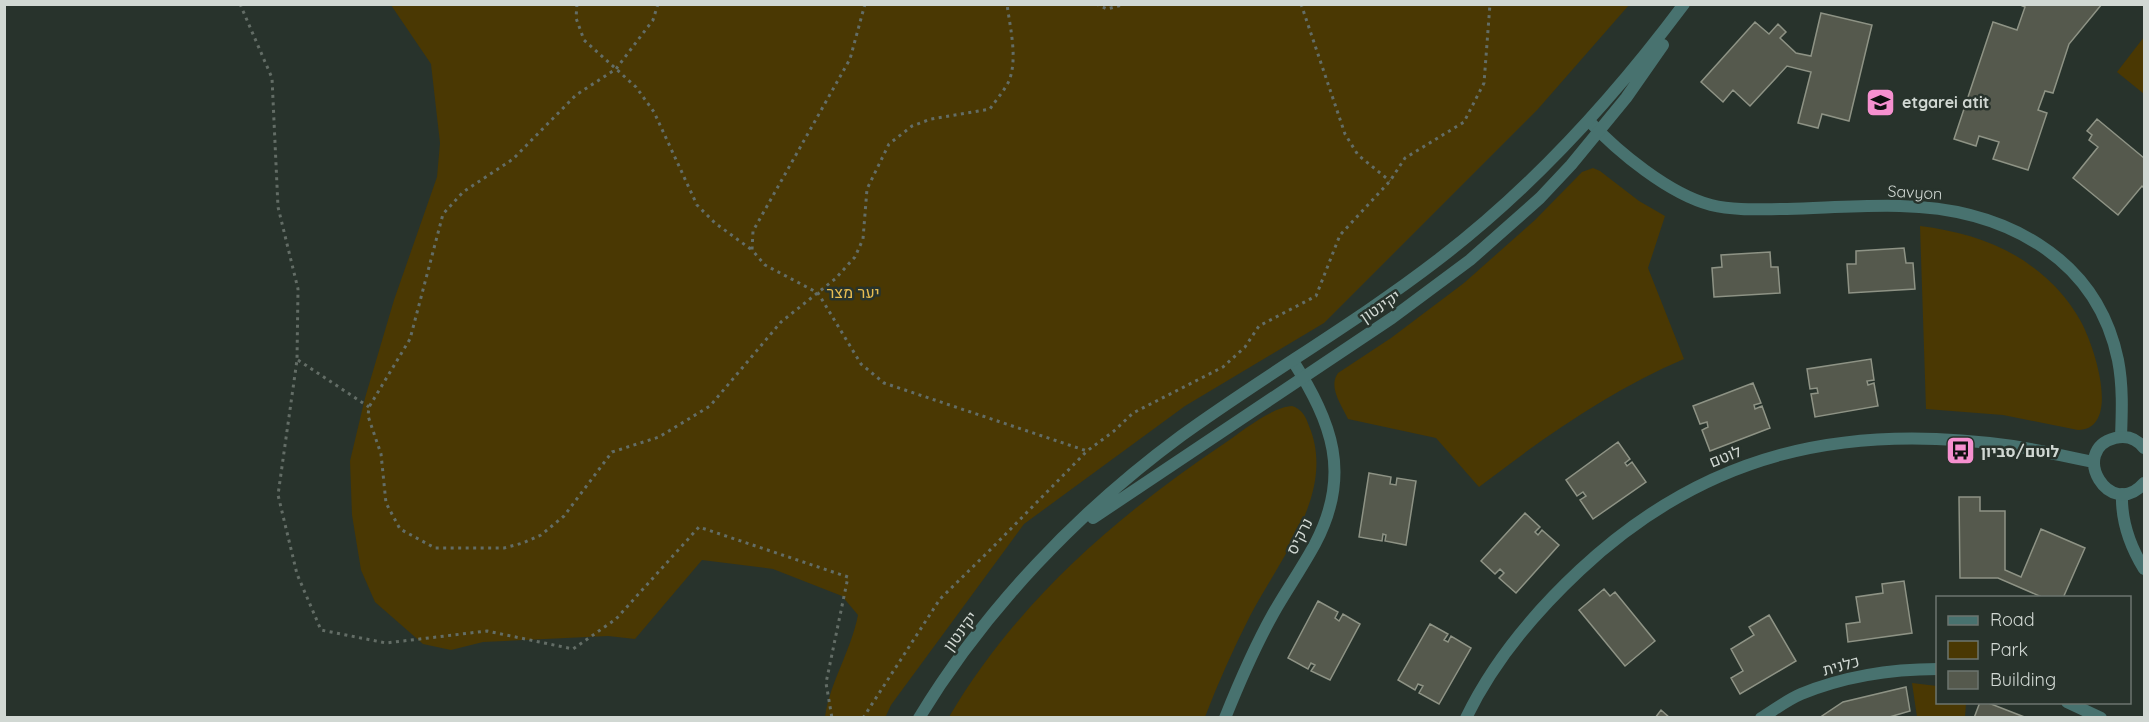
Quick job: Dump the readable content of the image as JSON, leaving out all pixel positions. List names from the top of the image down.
{
  "streets": {
    "street": [
      "Savyon",
      "יקינטון",
      "לוטם",
      "נרקיס",
      "כלנית"
    ]
  },
  "crossings": [
    ["Savyon", "יקינטון"],
    ["יקינטון", "נרקיס"]
  ],
  "parks": ["יער מצר"],
  "places": {
    "school or university": ["etgarei atit"],
    "bus stop": ["לוטם/סביון"]
  },
  "legend": ["Road", "Park", "Building"]
}
